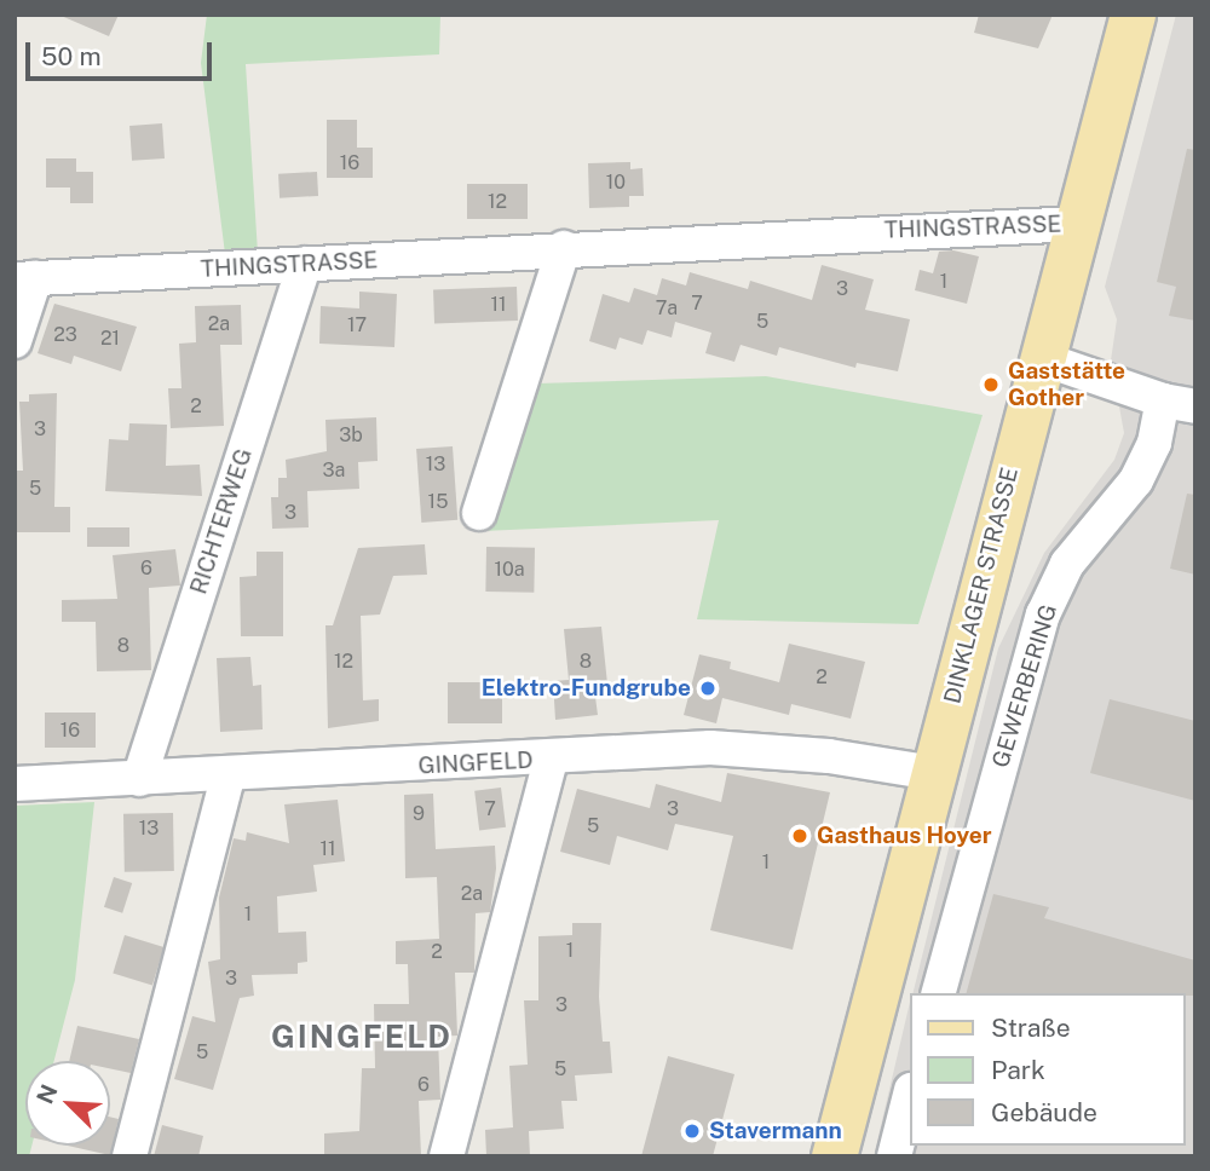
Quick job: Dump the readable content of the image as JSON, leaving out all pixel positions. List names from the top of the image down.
{
  "streets": {
    "main road": ["DINKLAGER STRASSE"],
    "street": [
      "THINGSTRASSE",
      "RICHTERWEG",
      "GEWERBERING",
      "GINGFELD"
    ]
  },
  "crossings": [
    ["THINGSTRASSE", "RICHTERWEG"],
    ["THINGSTRASSE", "DINKLAGER STRASSE"],
    ["RICHTERWEG", "GINGFELD"],
    ["DINKLAGER STRASSE", "GEWERBERING"],
    ["DINKLAGER STRASSE", "GINGFELD"]
  ],
  "districts": ["GINGFELD"],
  "places": [
    "Gaststätte Gother",
    "Elektro-Fundgrube",
    "Gasthaus Hoyer",
    "Stavermann"
  ],
  "house_numbers": [
    "16",
    "10",
    "12",
    "1",
    "3",
    "7",
    "11",
    "7a",
    "5",
    "2a",
    "17",
    "23",
    "21",
    "2",
    "3",
    "3b",
    "13",
    "3a",
    "5",
    "15",
    "3",
    "6",
    "10a",
    "8",
    "12",
    "8",
    "2",
    "16",
    "7",
    "3",
    "9",
    "5",
    "13",
    "11",
    "1",
    "2a",
    "1",
    "1",
    "2",
    "3",
    "3",
    "5",
    "5",
    "6"
  ],
  "legend": ["Straße", "Park", "Gebäude"],
  "scale_bar": "50 m",
  "north": "top left"
}
